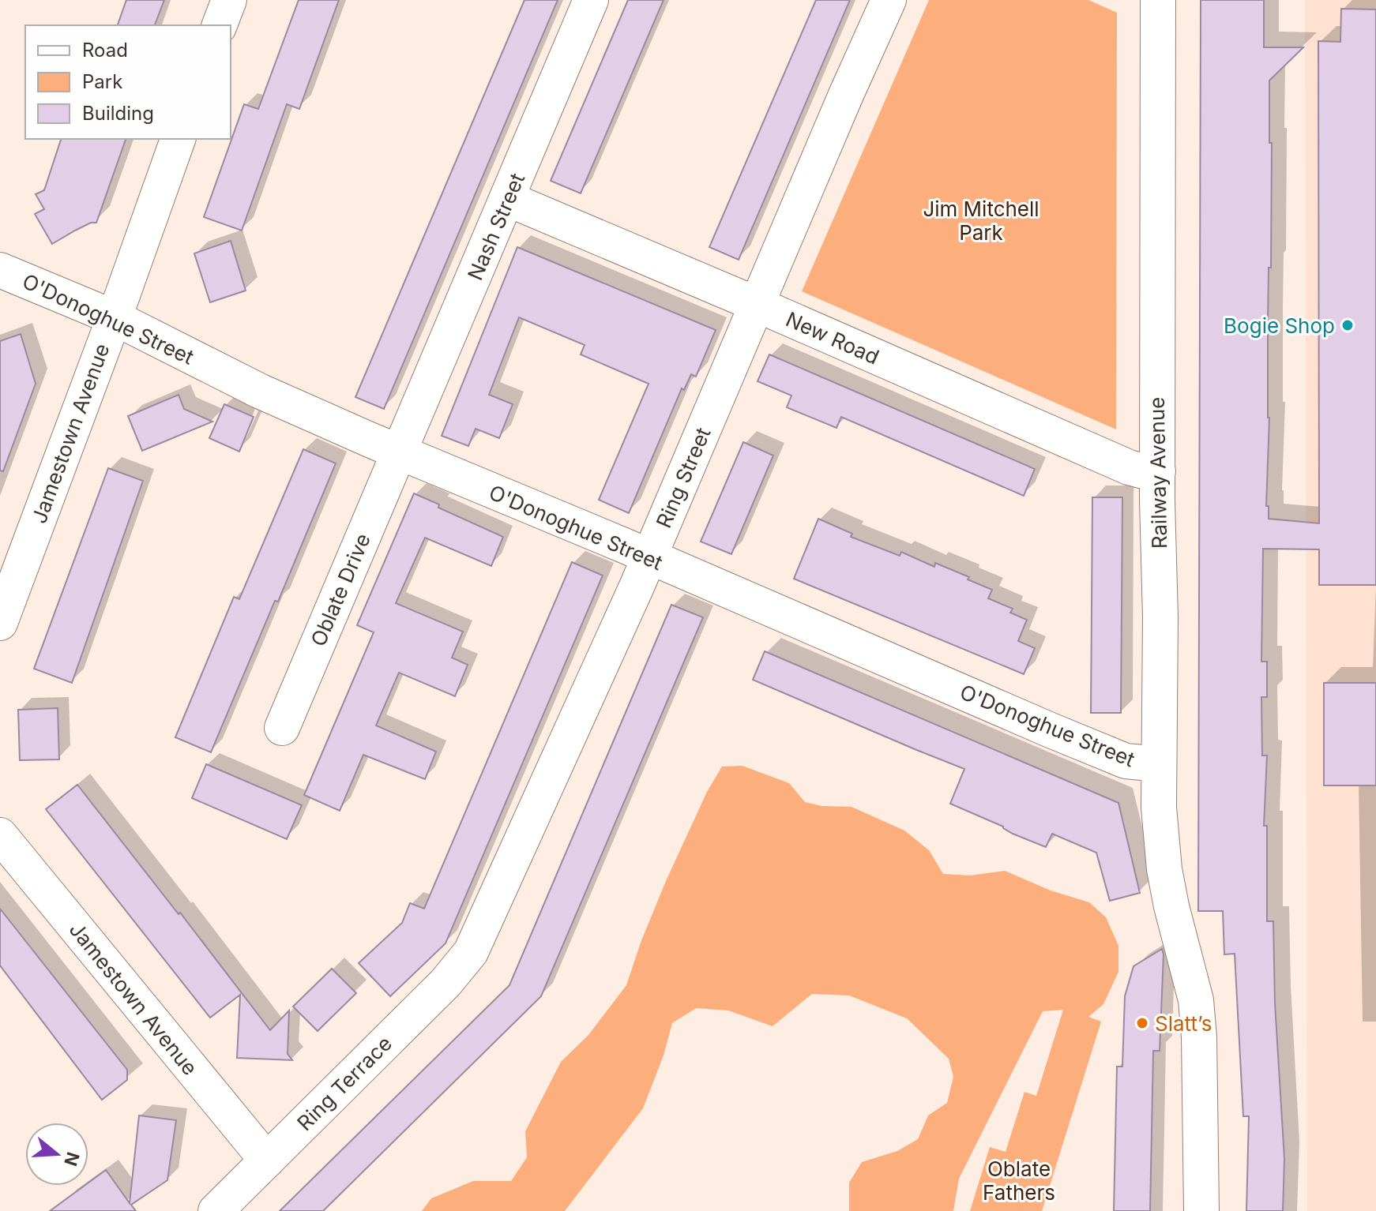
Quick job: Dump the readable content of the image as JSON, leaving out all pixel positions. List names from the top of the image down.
{
  "streets": {
    "street": [
      "Nash Street",
      "O'Donoghue Street",
      "New Road",
      "Jamestown Avenue",
      "Railway Avenue",
      "Ring Street",
      "Oblate Drive",
      "Ring Terrace"
    ]
  },
  "crossings": [
    ["Nash Street", "O'Donoghue Street"],
    ["Nash Street", "New Road"],
    ["Nash Street", "Oblate Drive"],
    ["O'Donoghue Street", "Jamestown Avenue"],
    ["O'Donoghue Street", "Railway Avenue"],
    ["O'Donoghue Street", "Ring Street"],
    ["O'Donoghue Street", "Oblate Drive"],
    ["New Road", "Railway Avenue"],
    ["New Road", "Ring Street"],
    ["Jamestown Avenue", "Ring Terrace"],
    ["Ring Street", "Ring Terrace"]
  ],
  "parks": ["Jim Mitchell Park", "Oblate Fathers"],
  "places": ["Bogie Shop", "Slatt’s"],
  "legend": ["Road", "Park", "Building"],
  "north": "right"
}
